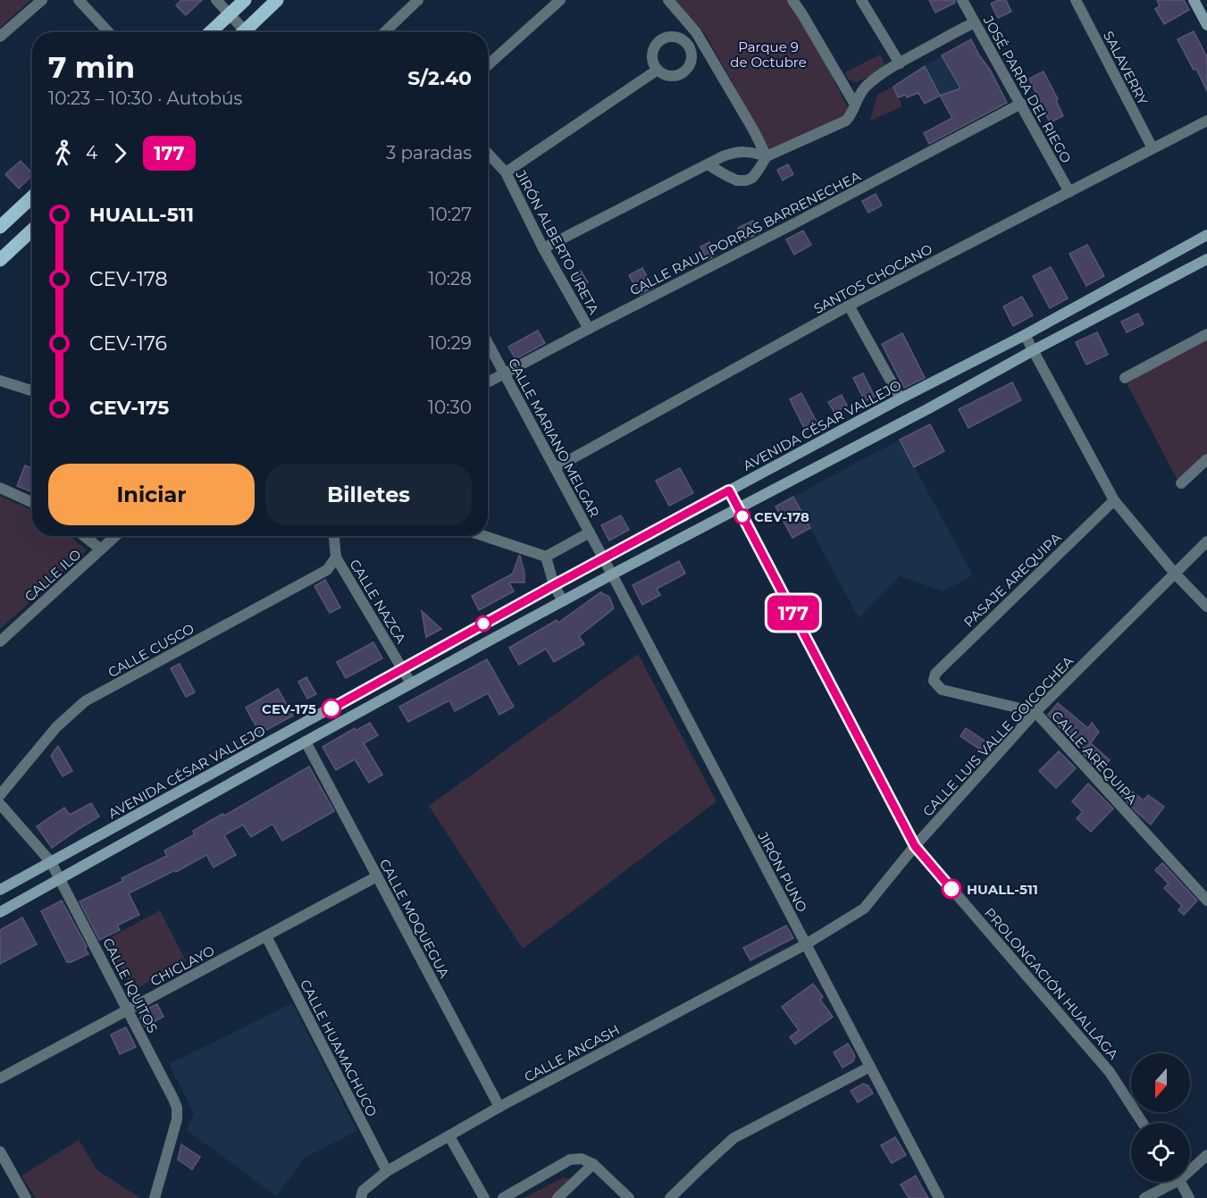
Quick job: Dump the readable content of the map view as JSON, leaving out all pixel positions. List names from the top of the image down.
{
  "streets": {
    "main road": ["AVENIDA CÉSAR VALLEJO"],
    "street": [
      "SALAVERRY",
      "JOSÉ PARRA DEL RIEGO",
      "CALLE RAUL PORRAS BARRENECHEA",
      "JIRÓN ALBERTO URETA",
      "SANTOS CHOCANO",
      "CALLE MARIANO MELGAR",
      "CALLE ILO",
      "PASAJE AREQUIPA",
      "CALLE NAZCA",
      "CALLE CUSCO",
      "CALLE LUIS VALLE GOICOCHEA",
      "CALLE AREQUIPA",
      "JIRÓN PUNO",
      "CALLE MOQUEGUA",
      "CHICLAYO",
      "PROLONGACIÓN HUALLAGA",
      "CALLE IQUITOS",
      "CALLE HUAMACHUCO",
      "CALLE ANCASH"
    ]
  },
  "crossings": [
    ["SALAVERRY", "SANTOS CHOCANO"],
    ["JOSÉ PARRA DEL RIEGO", "CALLE RAUL PORRAS BARRENECHEA"],
    ["JOSÉ PARRA DEL RIEGO", "SANTOS CHOCANO"],
    ["CALLE RAUL PORRAS BARRENECHEA", "JIRÓN ALBERTO URETA"],
    ["CALLE RAUL PORRAS BARRENECHEA", "CALLE MARIANO MELGAR"],
    ["SANTOS CHOCANO", "CALLE MARIANO MELGAR"],
    ["AVENIDA CÉSAR VALLEJO", "CALLE MARIANO MELGAR"],
    ["AVENIDA CÉSAR VALLEJO", "CALLE NAZCA"],
    ["AVENIDA CÉSAR VALLEJO", "JIRÓN PUNO"],
    ["AVENIDA CÉSAR VALLEJO", "PROLONGACIÓN HUALLAGA"],
    ["AVENIDA CÉSAR VALLEJO", "CALLE IQUITOS"],
    ["CALLE MARIANO MELGAR", "JIRÓN PUNO"],
    ["PASAJE AREQUIPA", "CALLE AREQUIPA"],
    ["CALLE NAZCA", "CALLE CUSCO"],
    ["CALLE LUIS VALLE GOICOCHEA", "CALLE AREQUIPA"],
    ["CALLE LUIS VALLE GOICOCHEA", "JIRÓN PUNO"],
    ["CALLE LUIS VALLE GOICOCHEA", "PROLONGACIÓN HUALLAGA"],
    ["CALLE LUIS VALLE GOICOCHEA", "CALLE ANCASH"],
    ["JIRÓN PUNO", "CALLE ANCASH"],
    ["CALLE MOQUEGUA", "CHICLAYO"],
    ["CALLE MOQUEGUA", "CALLE ANCASH"],
    ["CHICLAYO", "CALLE IQUITOS"],
    ["CHICLAYO", "CALLE HUAMACHUCO"],
    ["CALLE HUAMACHUCO", "CALLE ANCASH"]
  ],
  "parks": ["Parque 9 de Octubre"],
  "places": ["CEV-178", "CEV-175", "HUALL-511"],
  "lines": ["bus line 177"],
  "north": "bottom",
  "page": {
    "on_map": "177",
    "heading": ["7 min", "10:23 – 10:30 · Autobús", "S/2.40"],
    "legs": ["4", "177", "3 paradas"],
    "list": [
      {
        "name": "HUALL-511",
        "value": "10:27"
      },
      {
        "name": "CEV-178",
        "value": "10:28"
      },
      {
        "name": "CEV-176",
        "value": "10:29"
      },
      {
        "name": "CEV-175",
        "value": "10:30"
      }
    ],
    "buttons": ["Iniciar", "Billetes"]
  }
}
